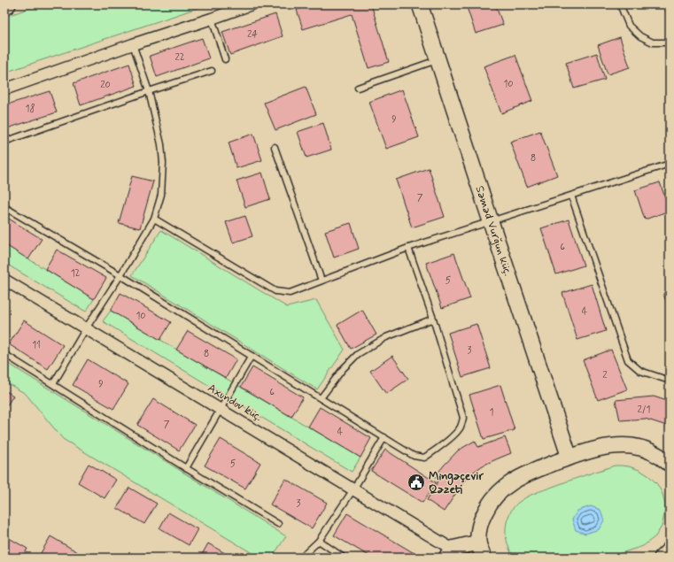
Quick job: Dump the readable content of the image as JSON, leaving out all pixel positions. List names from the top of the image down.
{
  "streets": {
    "street": ["Səməd Vurğun küç.", "Axundov küç."]
  },
  "places": {
    "public building": ["Mingəçevir Qəzeti"]
  },
  "house_numbers": [
    "24",
    "22",
    "10",
    "20",
    "18",
    "9",
    "8",
    "7",
    "6",
    "12",
    "5",
    "4",
    "10",
    "11",
    "3",
    "8",
    "2",
    "9",
    "6",
    "2/1",
    "1",
    "7",
    "4",
    "5",
    "3"
  ]
}
